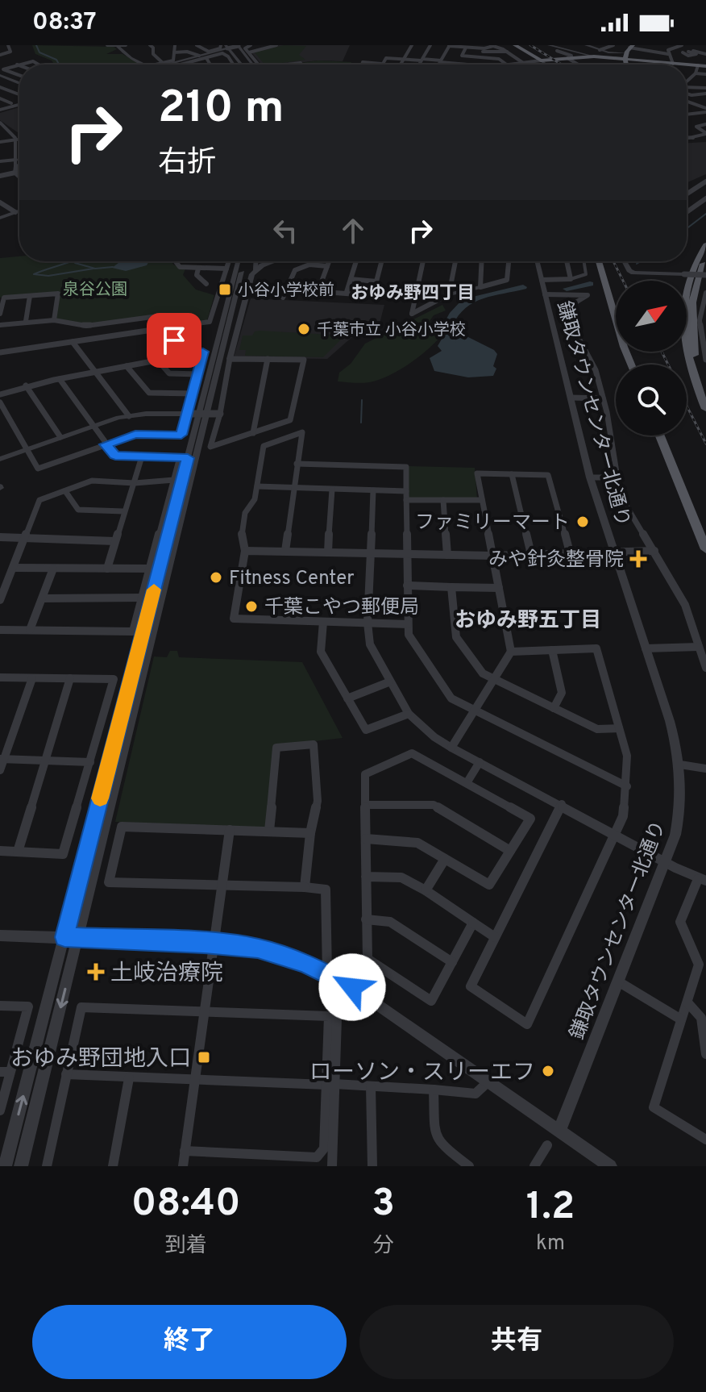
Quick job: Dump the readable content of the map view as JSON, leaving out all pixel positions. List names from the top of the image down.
{
  "streets": {
    "street": ["鎌取タウンセンター北通り"]
  },
  "districts": ["おゆみ野四丁目", "おゆみ野五丁目"],
  "parks": ["泉谷公園"],
  "places": {
    "transit": ["小谷小学校前", "おゆみ野団地入口"],
    "other": [
      "千葉市立 小谷小学校",
      "ファミリーマート",
      "Fitness Center",
      "千葉こやつ郵便局",
      "ローソン・スリーエフ"
    ],
    "health": ["みや針灸整骨院", "土岐治療院"]
  },
  "north": "top right",
  "page": {
    "status": "08:37",
    "turn": ["210 m", "右折"],
    "eta": [
      "08:40",
      "到着",
      "3",
      "分",
      "1.2",
      "km"
    ],
    "buttons": ["終了", "共有"]
  }
}
